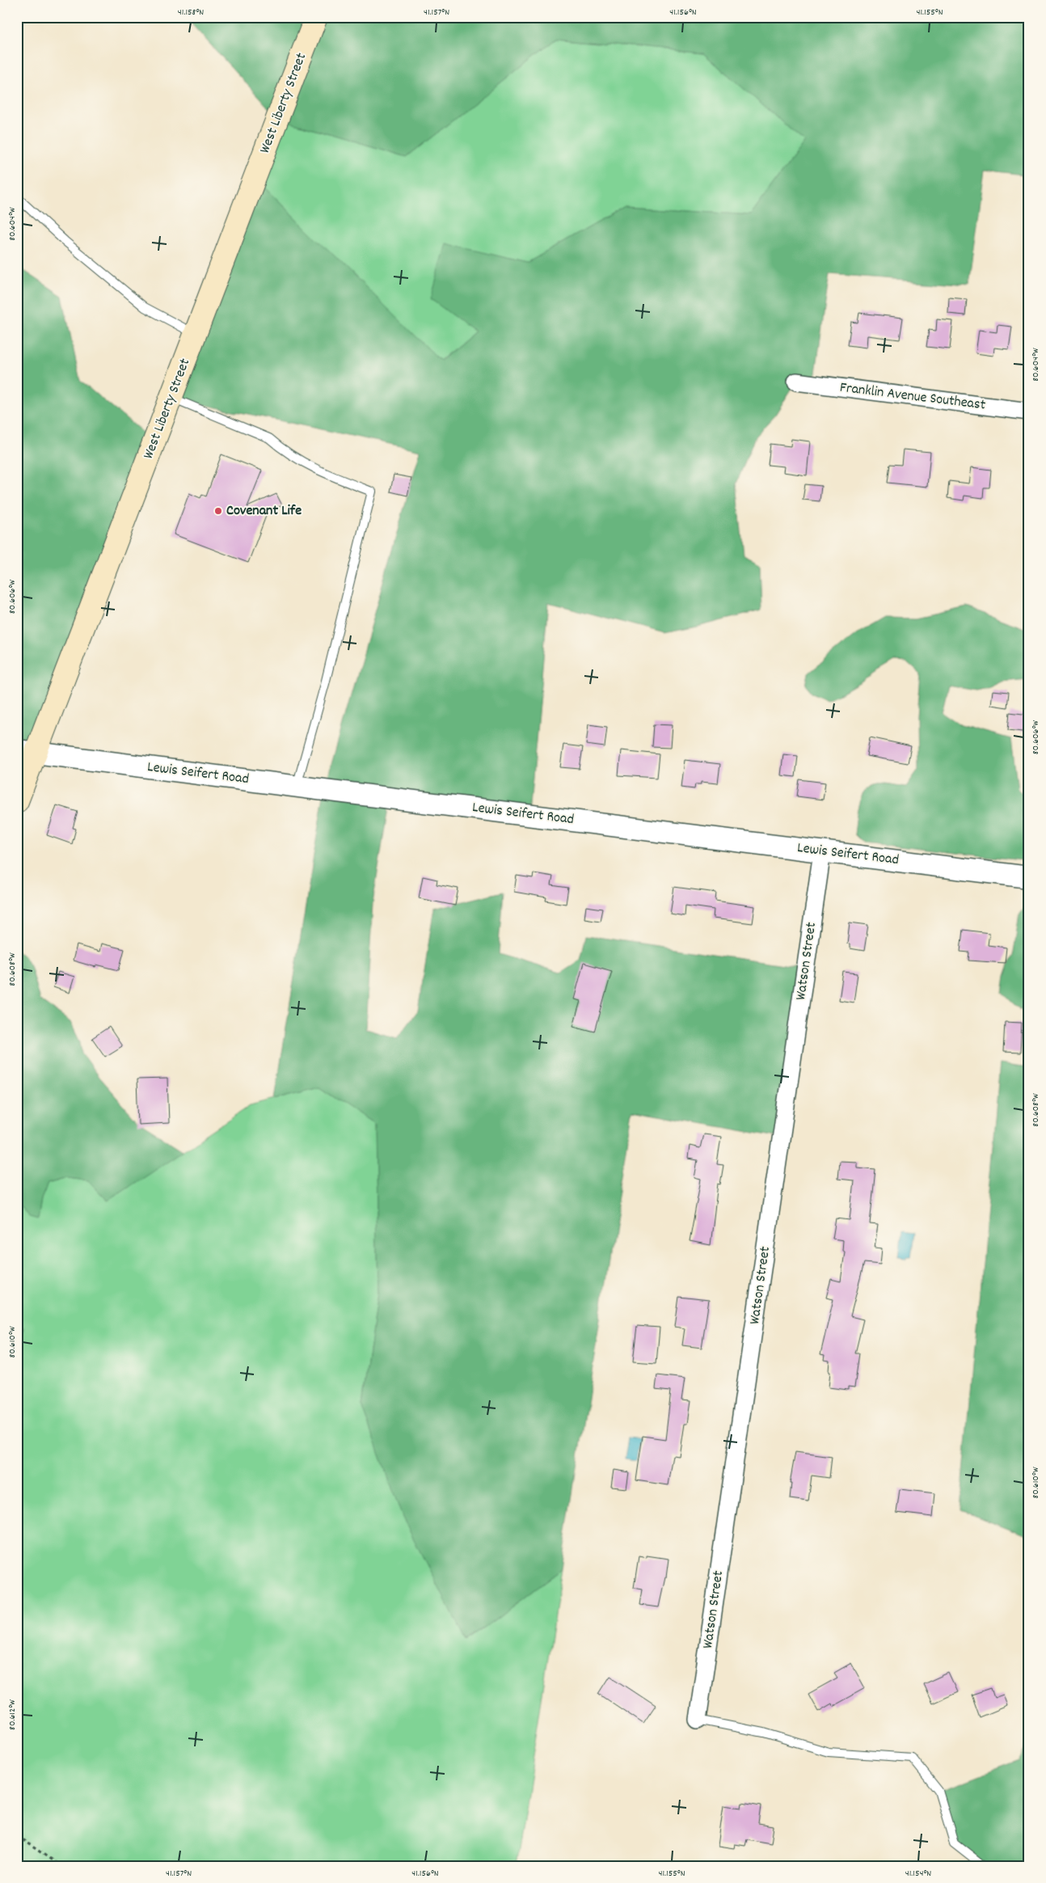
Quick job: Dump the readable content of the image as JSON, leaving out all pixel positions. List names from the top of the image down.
{
  "streets": {
    "main road": ["West Liberty Street"],
    "street": ["Franklin Avenue Southeast", "Lewis Seifert Road", "Watson Street"]
  },
  "crossings": [
    ["West Liberty Street", "Lewis Seifert Road"],
    ["Lewis Seifert Road", "Watson Street"]
  ],
  "places": ["Covenant Life"],
  "coordinates": [
    "41.158°N",
    "41.157°N",
    "41.156°N",
    "41.155°N",
    "80.604°W",
    "80.606°W",
    "80.608°W",
    "80.610°W",
    "80.612°W",
    "41.154°N"
  ]
}
